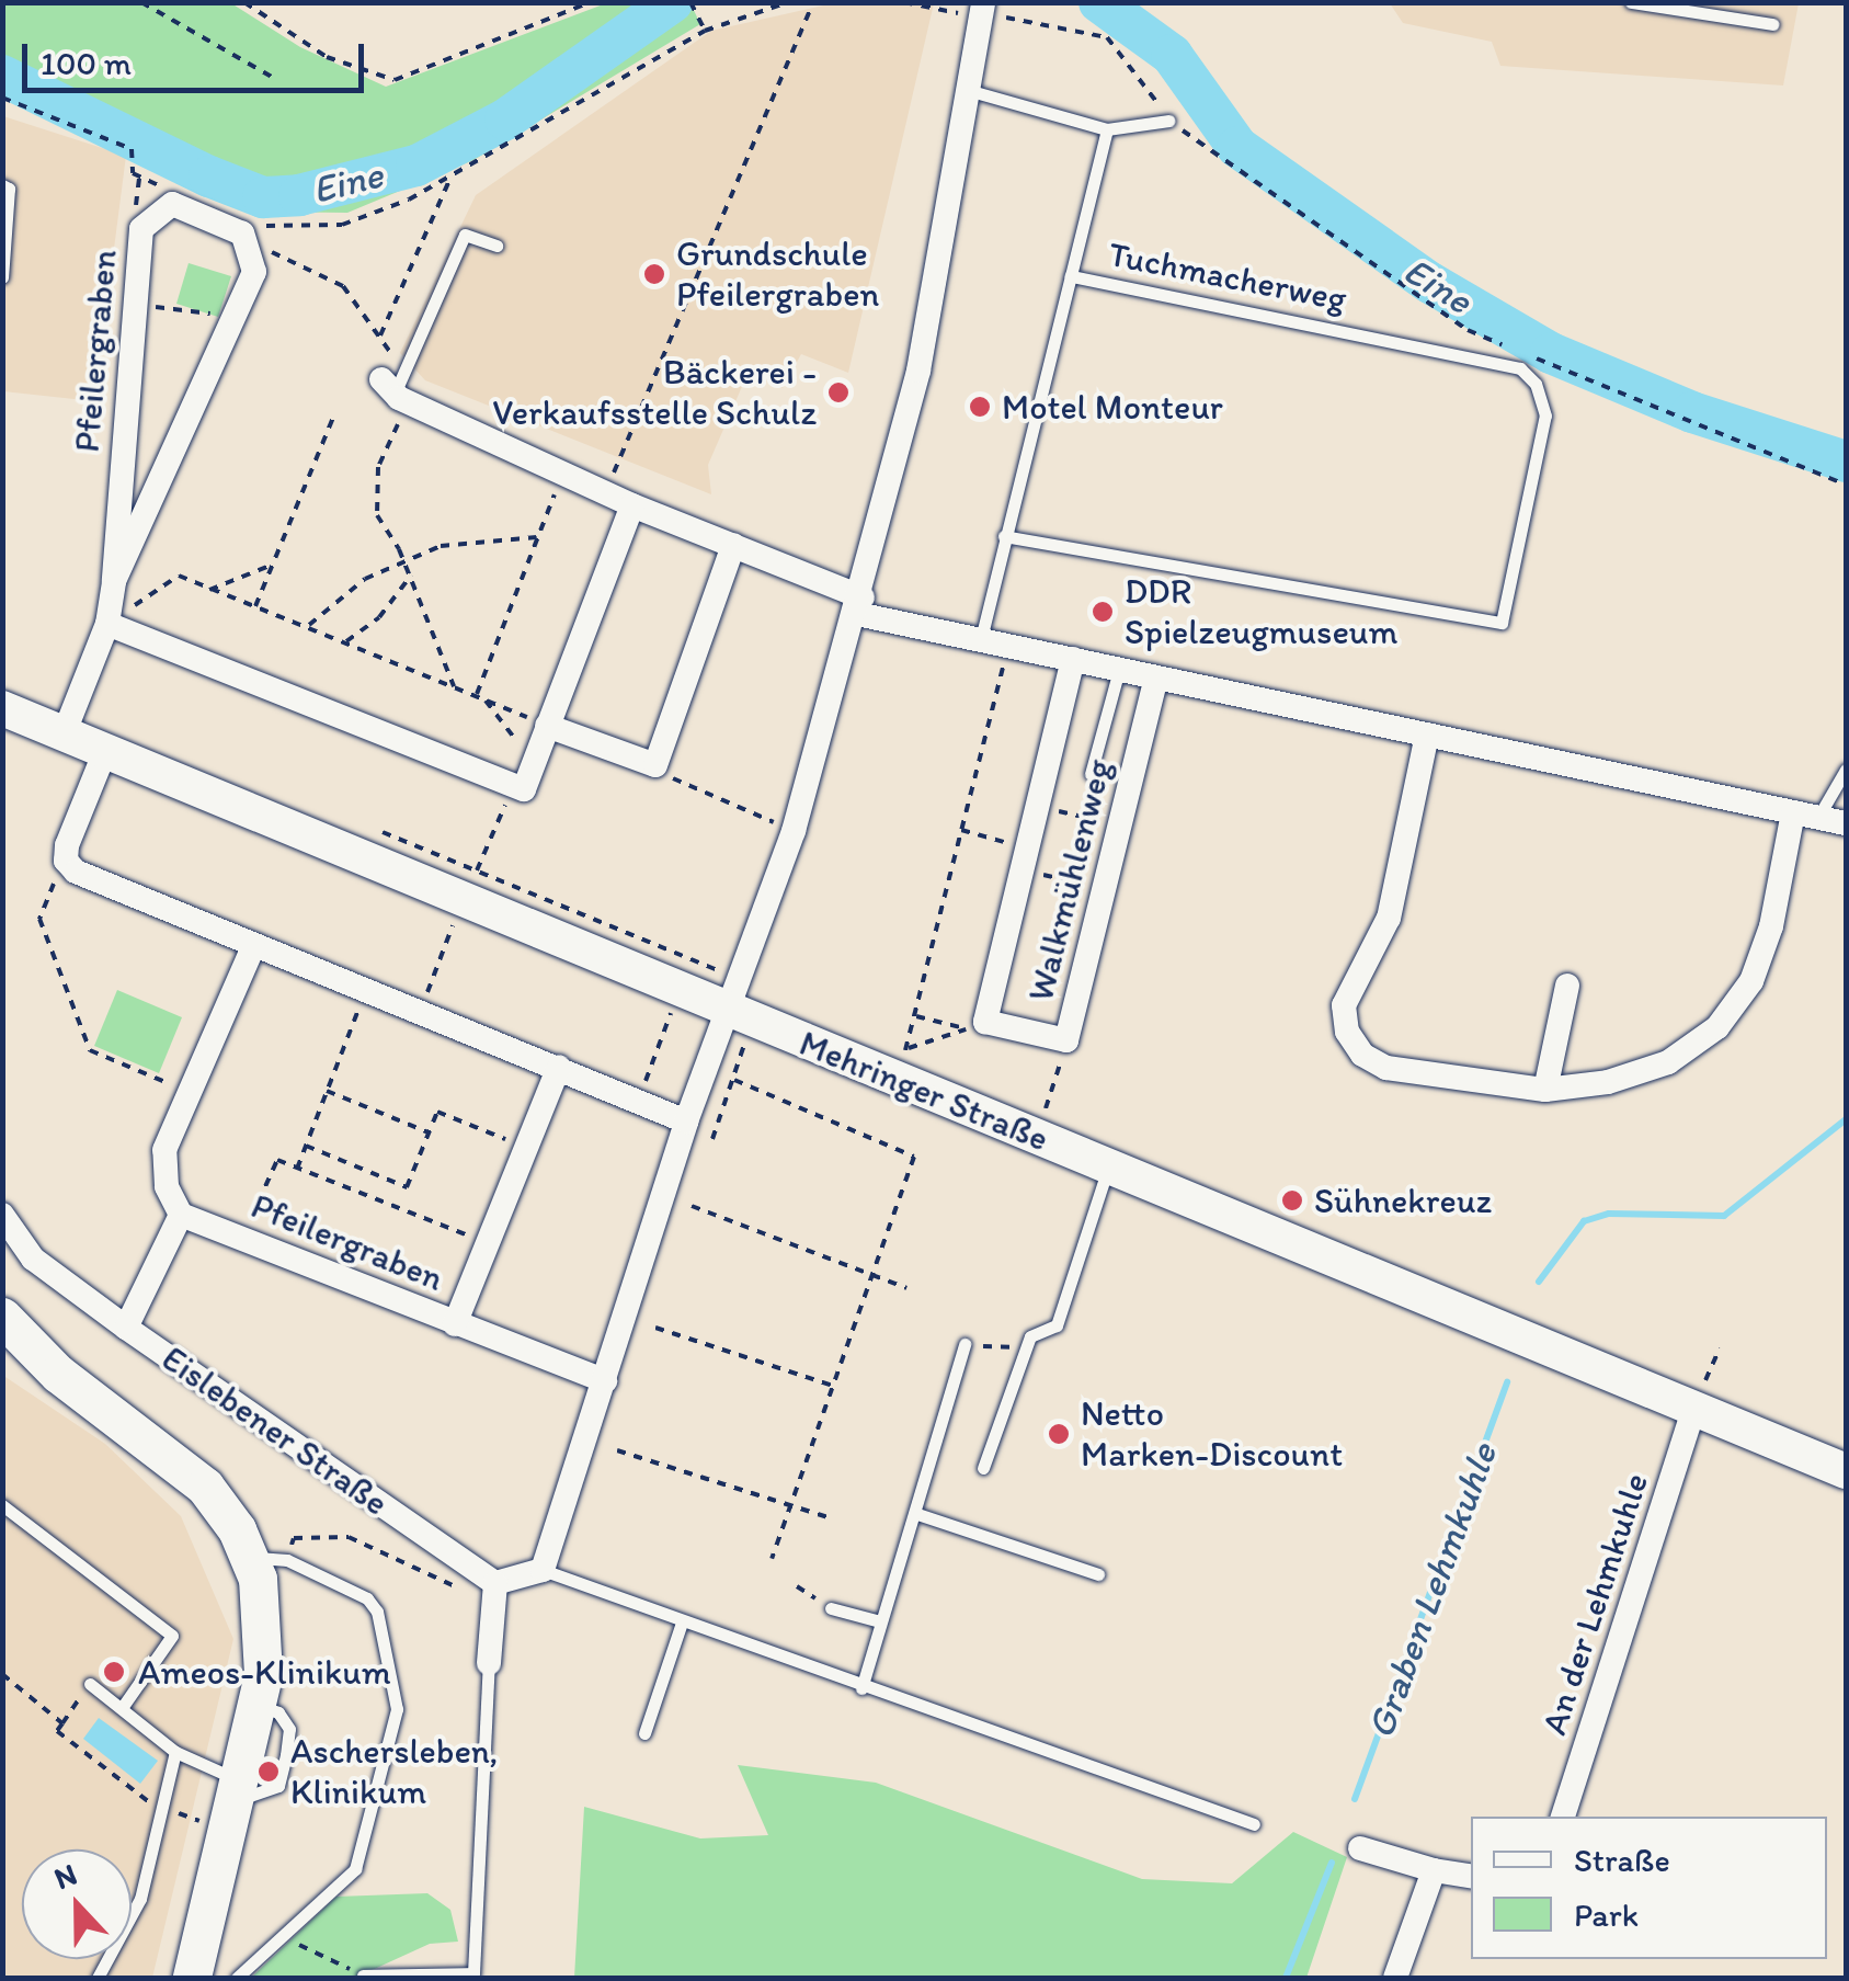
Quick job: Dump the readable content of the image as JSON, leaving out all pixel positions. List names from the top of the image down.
{
  "streets": {
    "main road": ["Mehringer Straße"],
    "street": [
      "Pfeilergraben",
      "Walkmühlenweg",
      "Eislebener Straße",
      "An der Lehmkuhle"
    ],
    "lane": ["Tuchmacherweg"]
  },
  "crossings": [
    ["Pfeilergraben", "Mehringer Straße"],
    ["Mehringer Straße", "An der Lehmkuhle"]
  ],
  "water": ["Eine", "Graben Lehmkuhle"],
  "places": [
    "Grundschule Pfeilergraben",
    "Bäckerei - Verkaufsstelle Schulz",
    "Motel Monteur",
    "DDR Spielzeugmuseum",
    "Sühnekreuz",
    "Netto Marken-Discount",
    "Ameos-Klinikum",
    "Aschersleben, Klinikum"
  ],
  "legend": ["Straße", "Park"],
  "scale_bar": "100 m",
  "north": "top"
}
